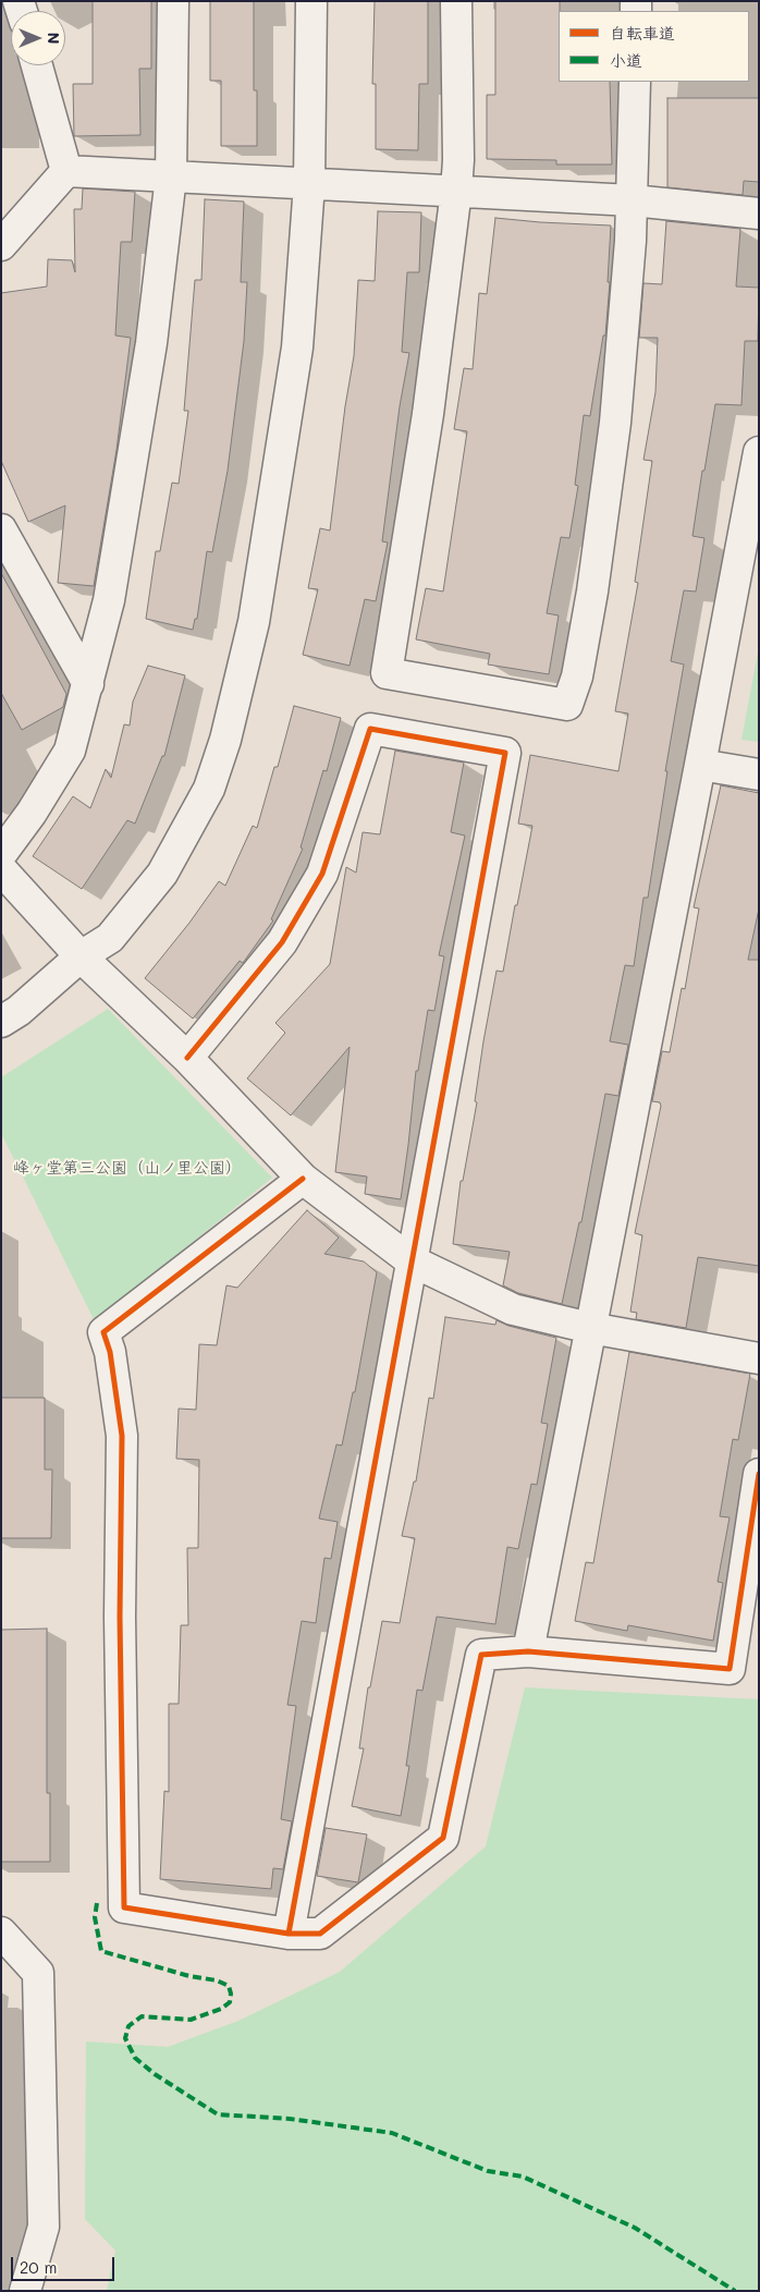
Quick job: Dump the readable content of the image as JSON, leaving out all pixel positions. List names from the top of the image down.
{
  "parks": ["峰ヶ堂第三公園（山ノ里公園）"],
  "legend": ["自転車道", "小道"],
  "scale_bar": "20 m",
  "north": "right"
}
